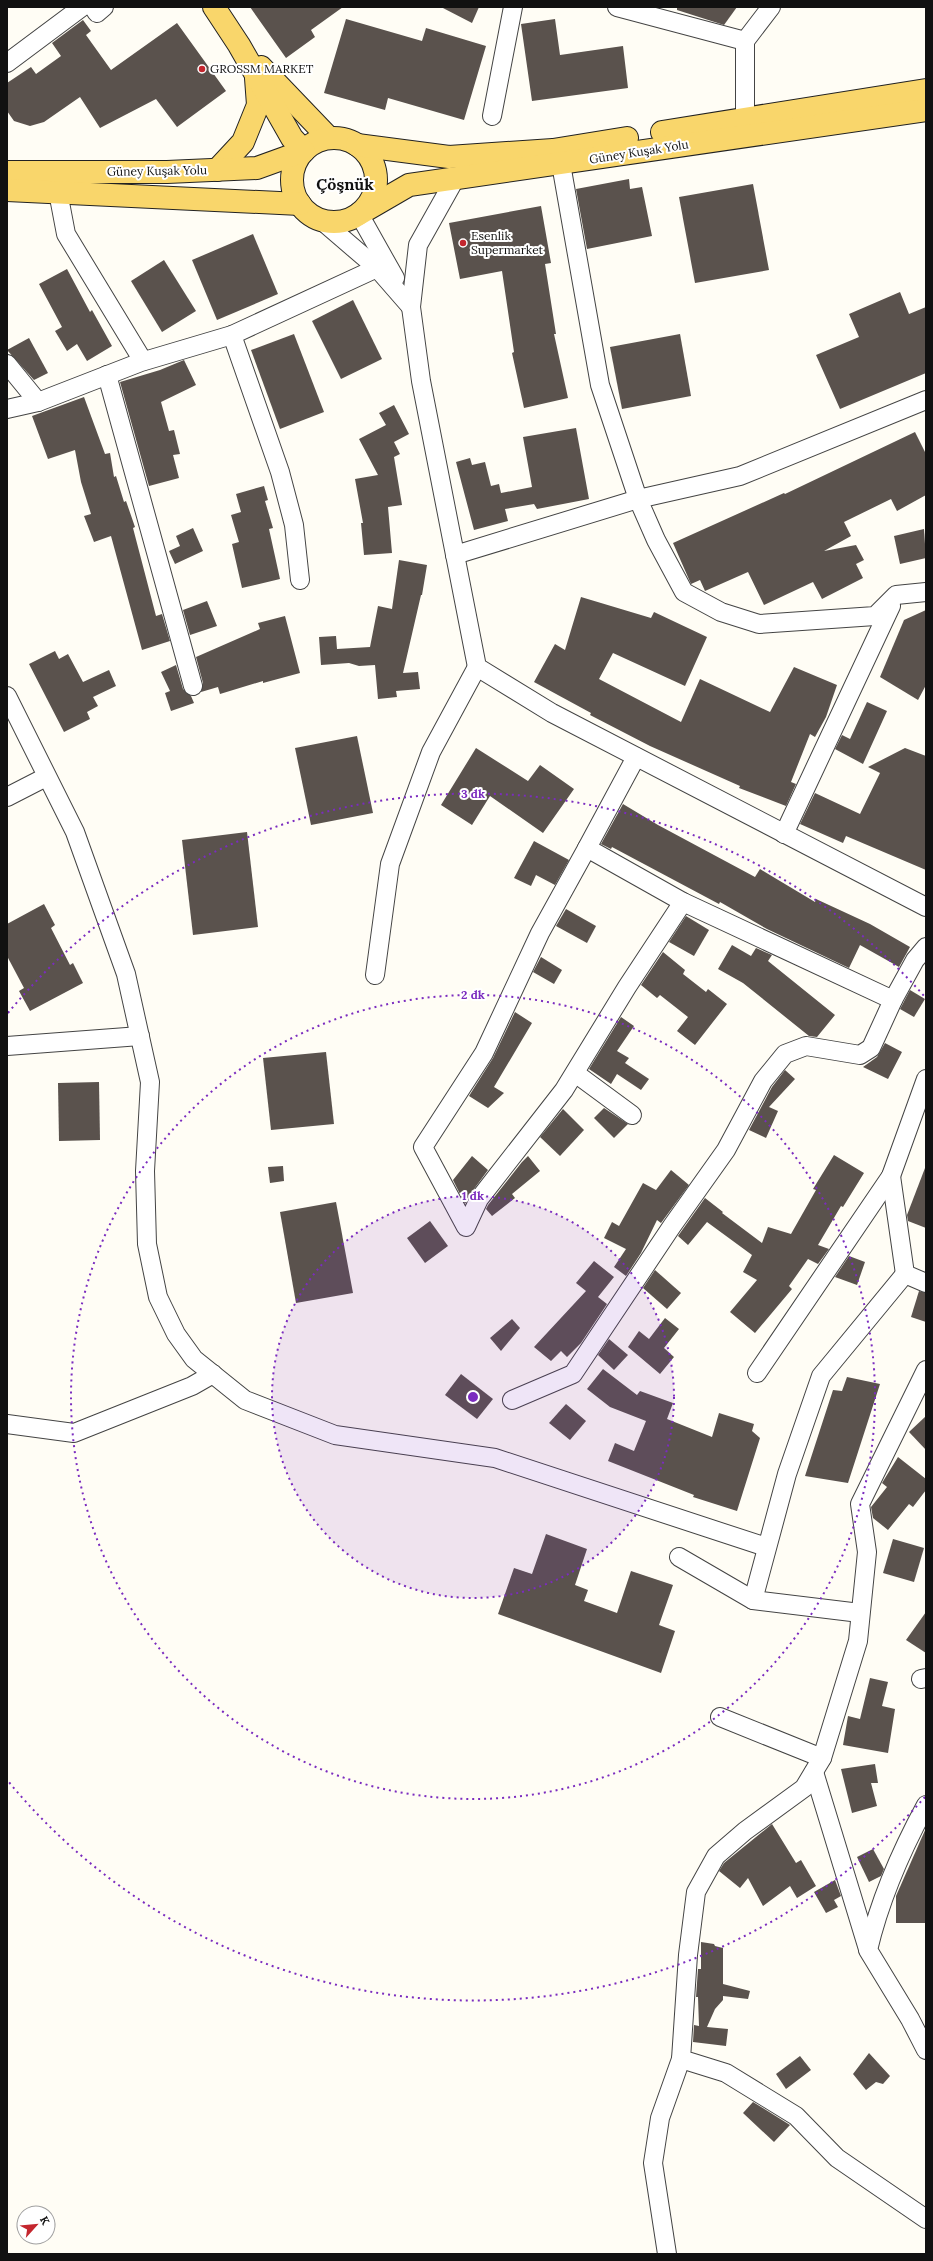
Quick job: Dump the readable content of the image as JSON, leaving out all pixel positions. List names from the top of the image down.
{
  "streets": {
    "main road": ["Güney Kuşak Yolu"]
  },
  "districts": ["Çöşnük"],
  "places": ["GROSSM MARKET", "Esenlik Supermarket"],
  "north": "top right",
  "rings": ["3 dk", "2 dk", "1 dk"]
}
